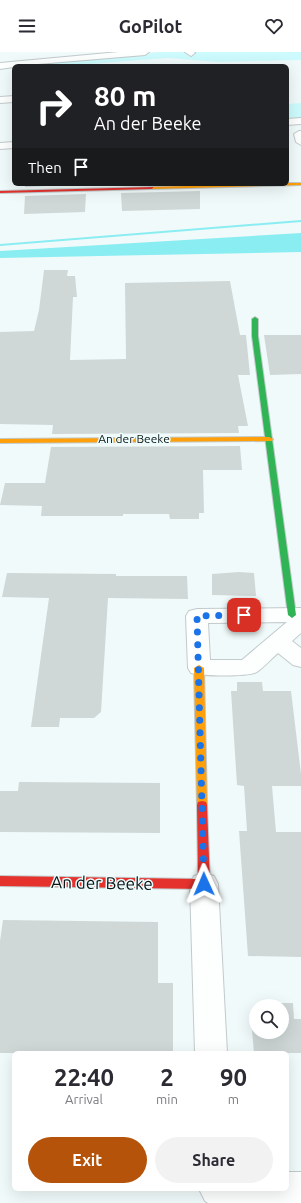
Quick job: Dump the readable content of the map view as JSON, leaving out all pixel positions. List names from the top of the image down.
{
  "streets": {
    "street": ["An der Beeke"]
  },
  "page": {
    "header": "GoPilot",
    "turn": ["80 m", "An der Beeke"],
    "then": "Then",
    "eta": [
      "22:40",
      "Arrival",
      "2",
      "min",
      "90",
      "m"
    ],
    "buttons": ["Exit", "Share"]
  }
}
